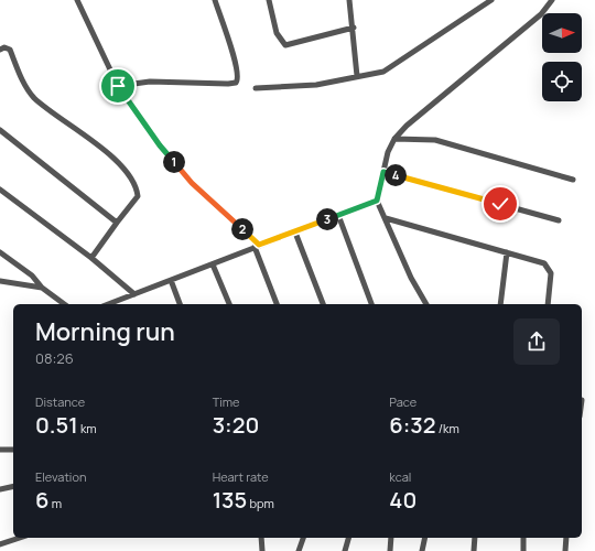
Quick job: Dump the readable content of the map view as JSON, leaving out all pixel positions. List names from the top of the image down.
{
  "north": "right",
  "page": {
    "pins": [
      "1",
      "4",
      "3",
      "2"
    ],
    "heading": ["Morning run", "08:26"],
    "stats": [
      ["Distance", "0.51 km"],
      ["Time", "3:20"],
      ["Pace", "6:32 /km"],
      ["Elevation", "6 m"],
      ["Heart rate", "135 bpm"],
      ["kcal", "40"]
    ]
  }
}
